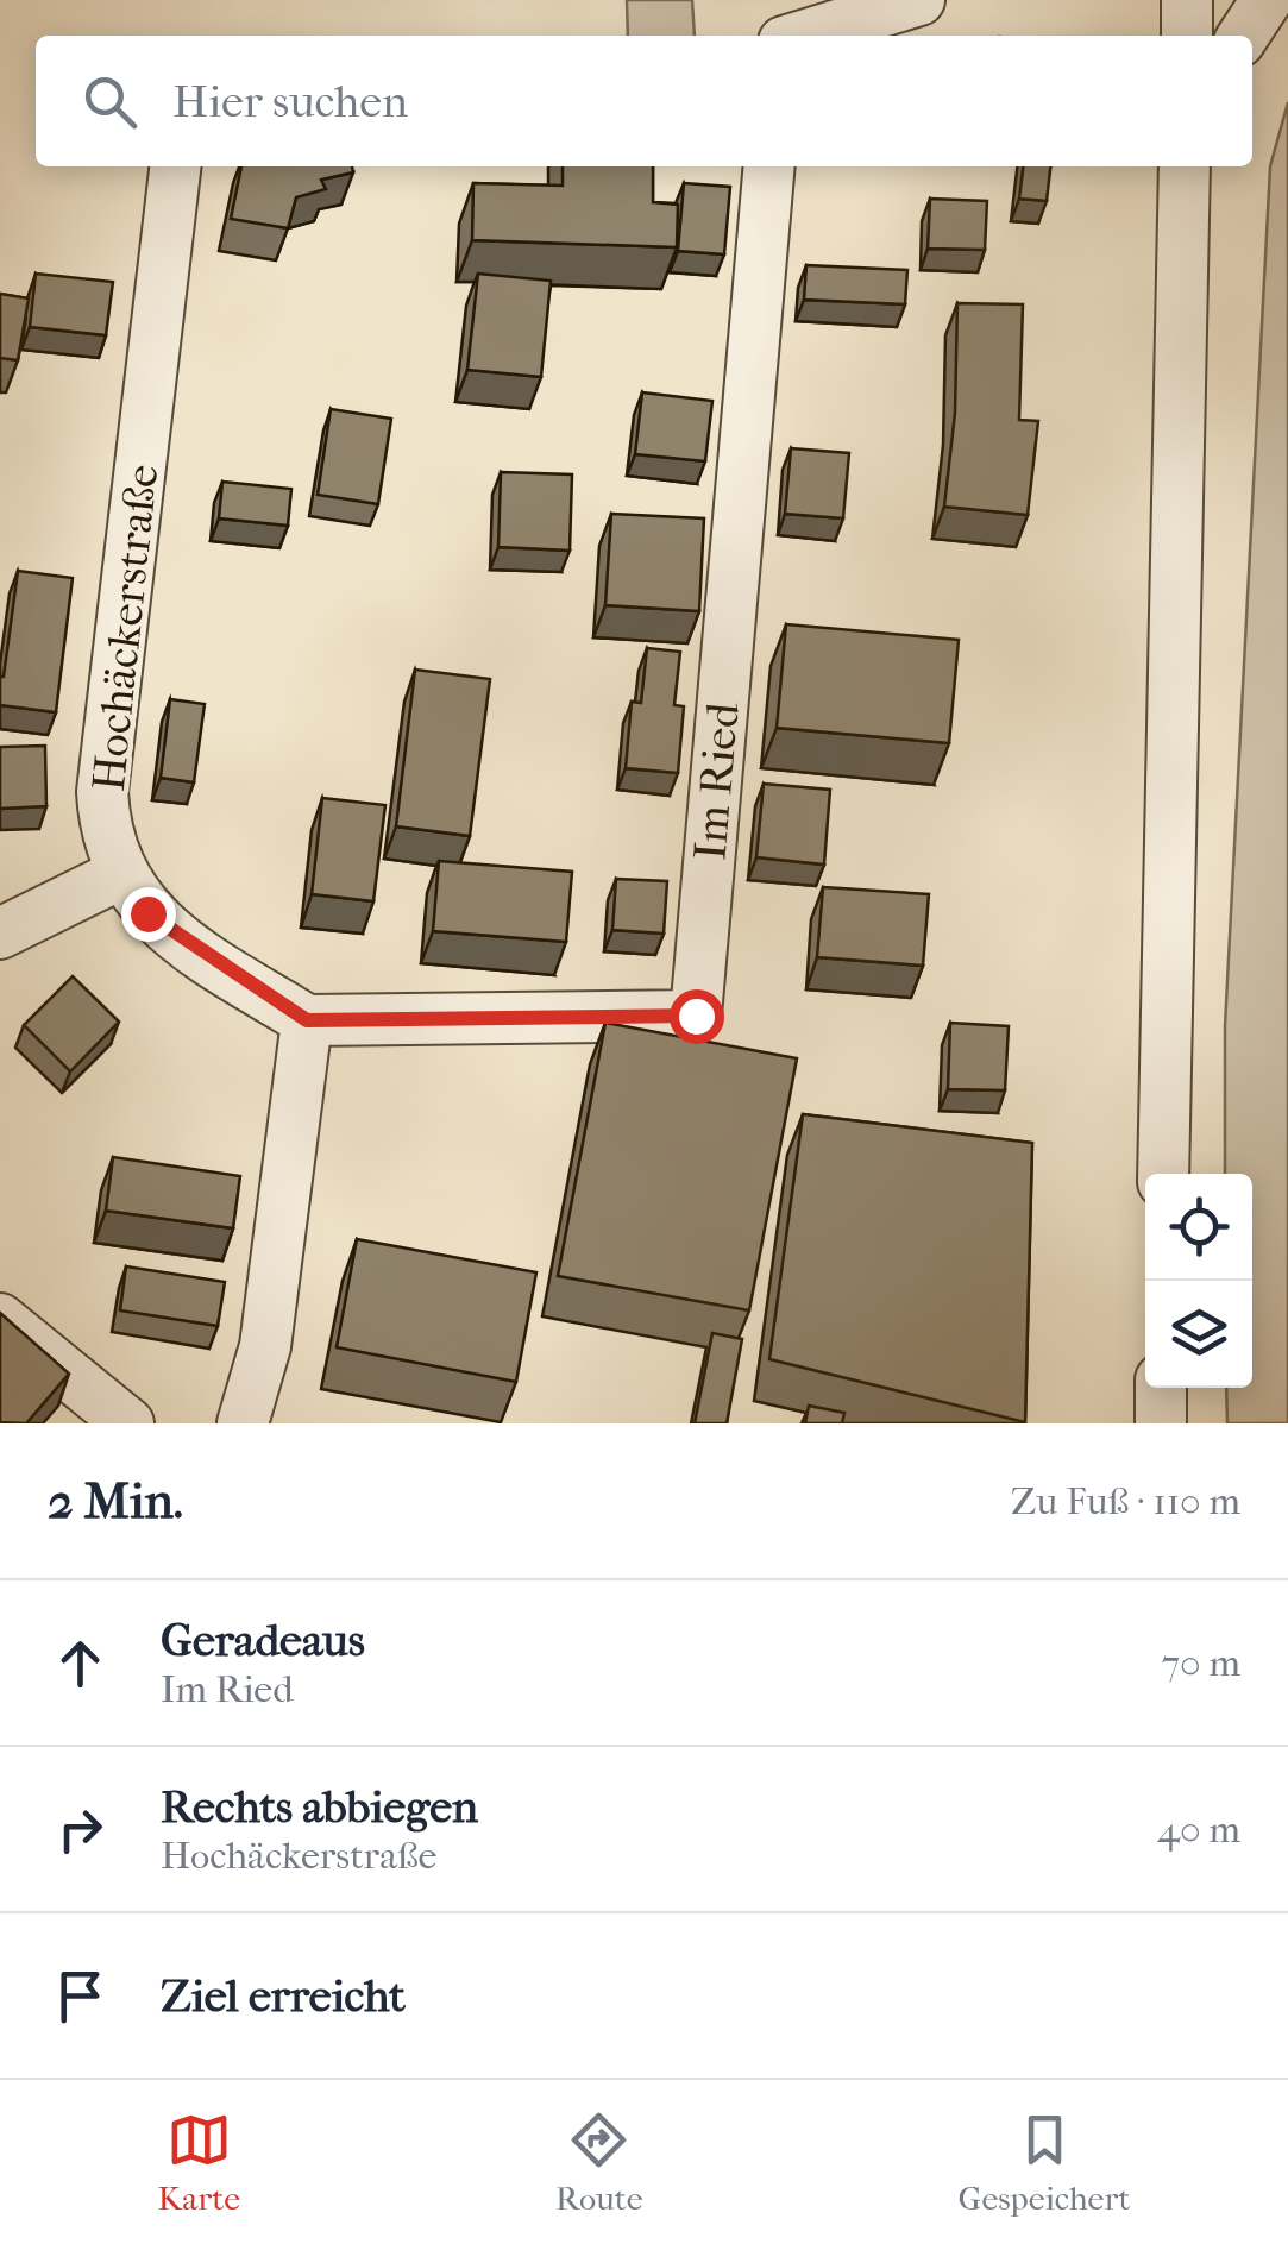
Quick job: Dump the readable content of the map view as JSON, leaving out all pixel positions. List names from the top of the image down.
{
  "streets": {
    "street": ["Hochäckerstraße", "Im Ried"]
  },
  "crossings": [
    ["Hochäckerstraße", "Im Ried"]
  ],
  "page": {
    "search": "Hier suchen",
    "heading": ["2 Min.", "Zu Fuß · 110 m"],
    "list": [
      ["Geradeaus", "Im Ried", "70 m"],
      ["Rechts abbiegen", "Hochäckerstraße", "40 m"],
      "Ziel erreicht"
    ],
    "nav": ["Karte", "Route", "Gespeichert"]
  }
}
